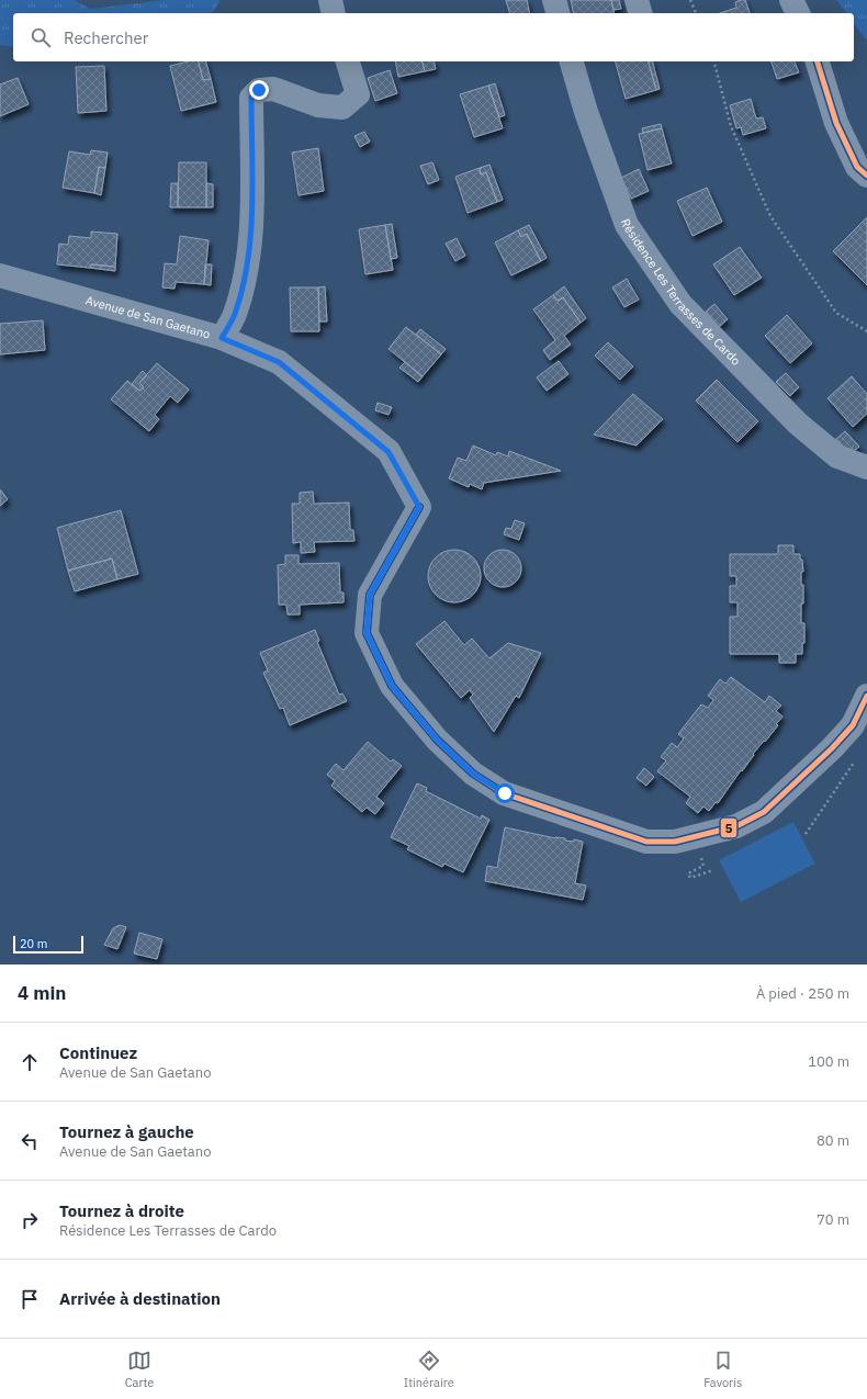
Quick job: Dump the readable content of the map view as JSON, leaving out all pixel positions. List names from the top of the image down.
{
  "streets": {
    "street": ["Résidence Les Terrasses de Cardo", "Avenue de San Gaetano"]
  },
  "lines": ["transit line 5"],
  "scale_bar": "20 m",
  "page": {
    "search": "Rechercher",
    "scale": "20 m",
    "heading": ["4 min", "À pied · 250 m"],
    "list": [
      ["Continuez", "Avenue de San Gaetano", "100 m"],
      ["Tournez à gauche", "Avenue de San Gaetano", "80 m"],
      ["Tournez à droite", "Résidence Les Terrasses de Cardo", "70 m"],
      "Arrivée à destination"
    ],
    "nav": ["Carte", "Itinéraire", "Favoris"]
  }
}
